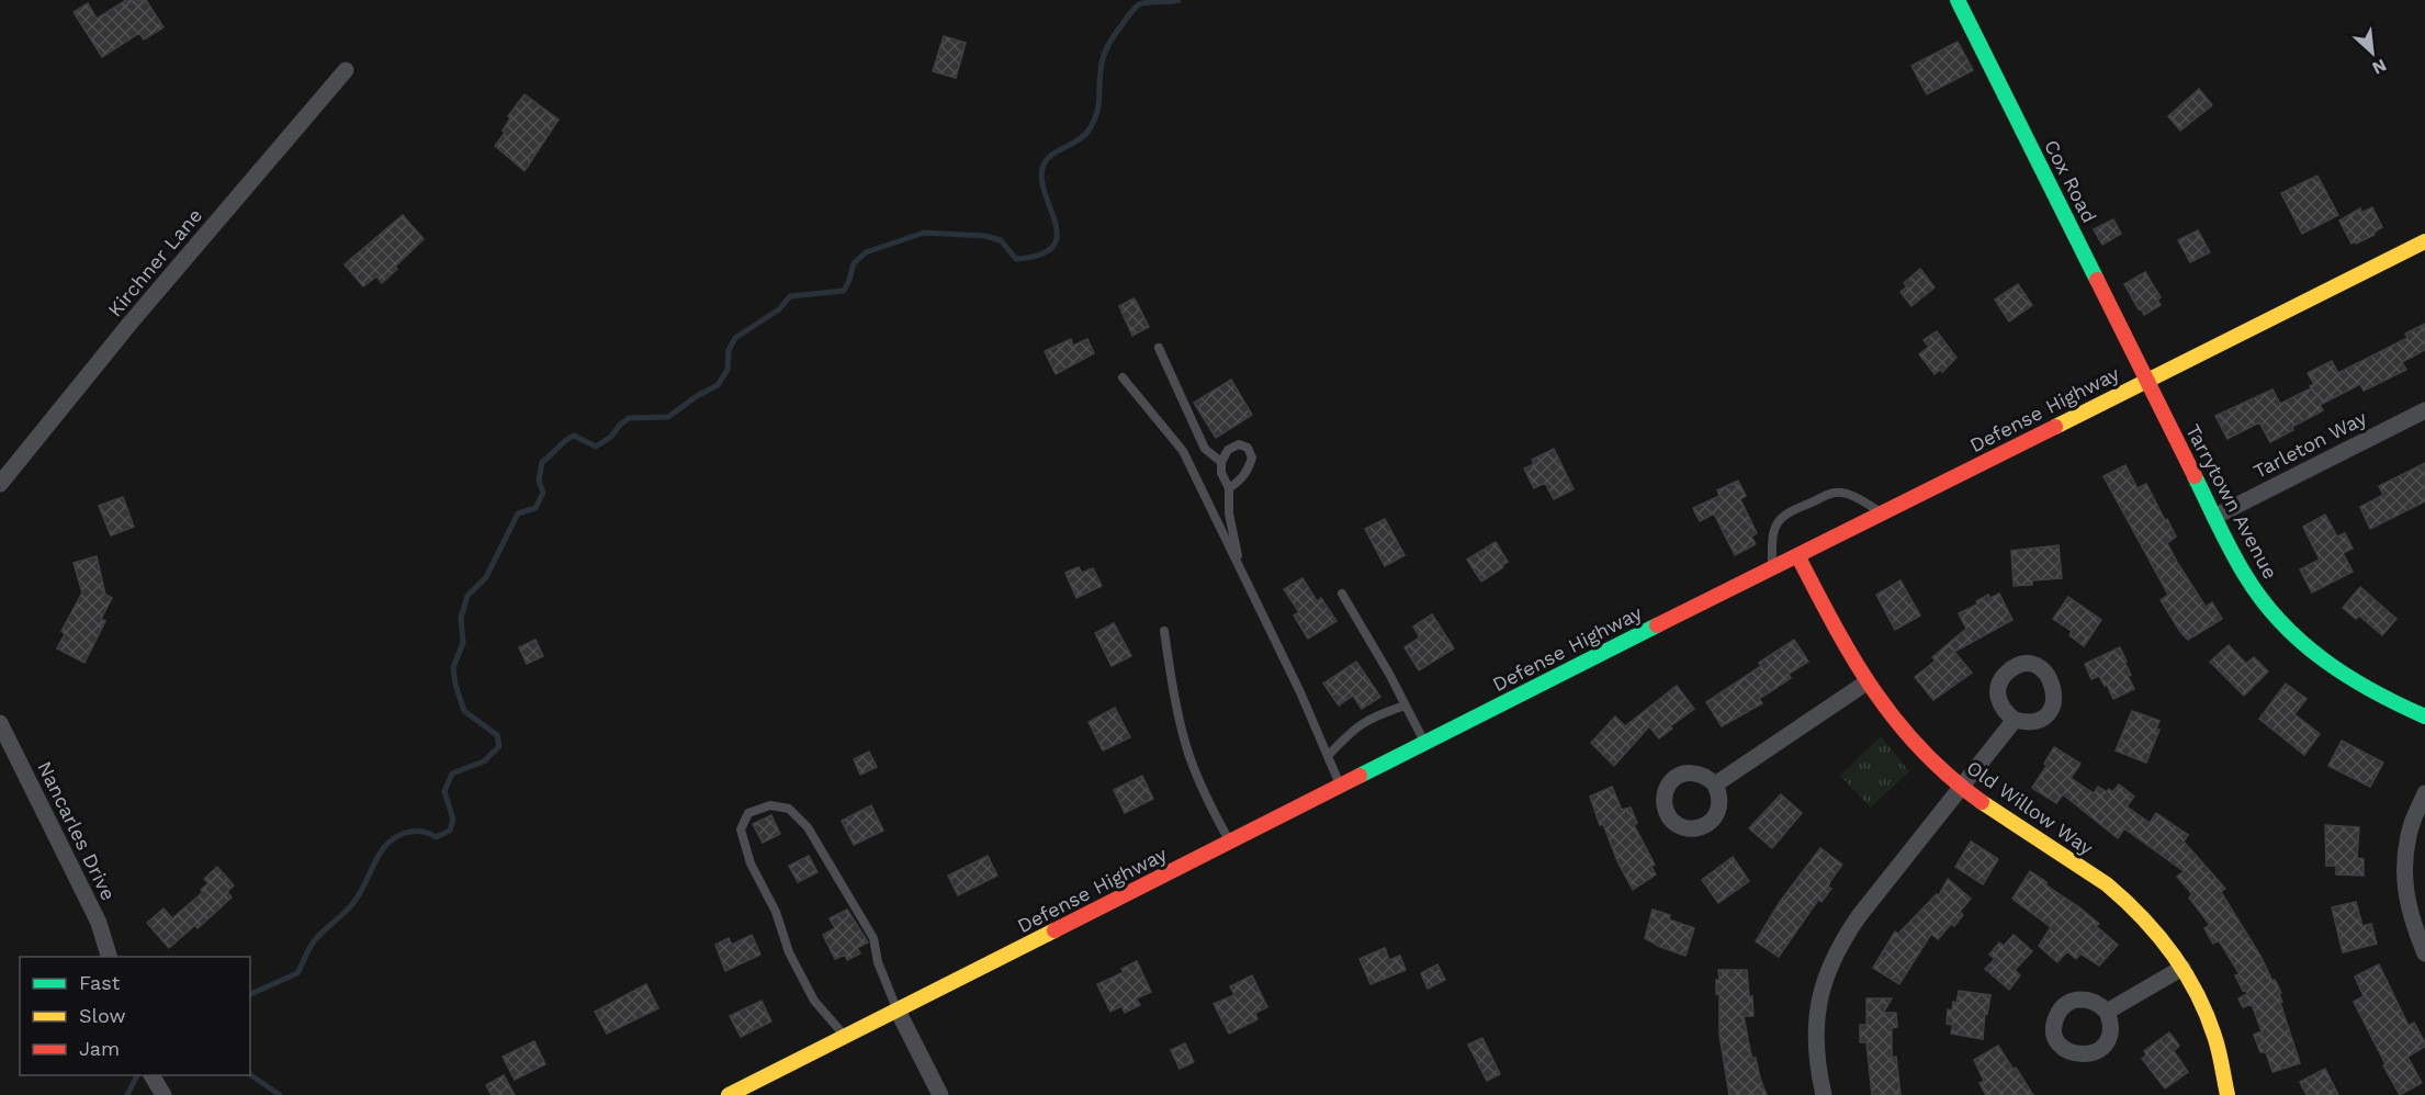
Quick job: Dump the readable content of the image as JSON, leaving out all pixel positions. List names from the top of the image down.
{
  "streets": {
    "main road": [
      "Cox Road",
      "Defense Highway",
      "Tarrytown Avenue",
      "Old Willow Way"
    ],
    "street": ["Kirchner Lane", "Tarleton Way", "Nancarles Drive"]
  },
  "crossings": [
    ["Cox Road", "Defense Highway"],
    ["Cox Road", "Tarrytown Avenue"],
    ["Defense Highway", "Tarrytown Avenue"],
    ["Defense Highway", "Old Willow Way"],
    ["Tarleton Way", "Tarrytown Avenue"]
  ],
  "legend": ["Fast", "Slow", "Jam"],
  "north": "bottom right"
}
